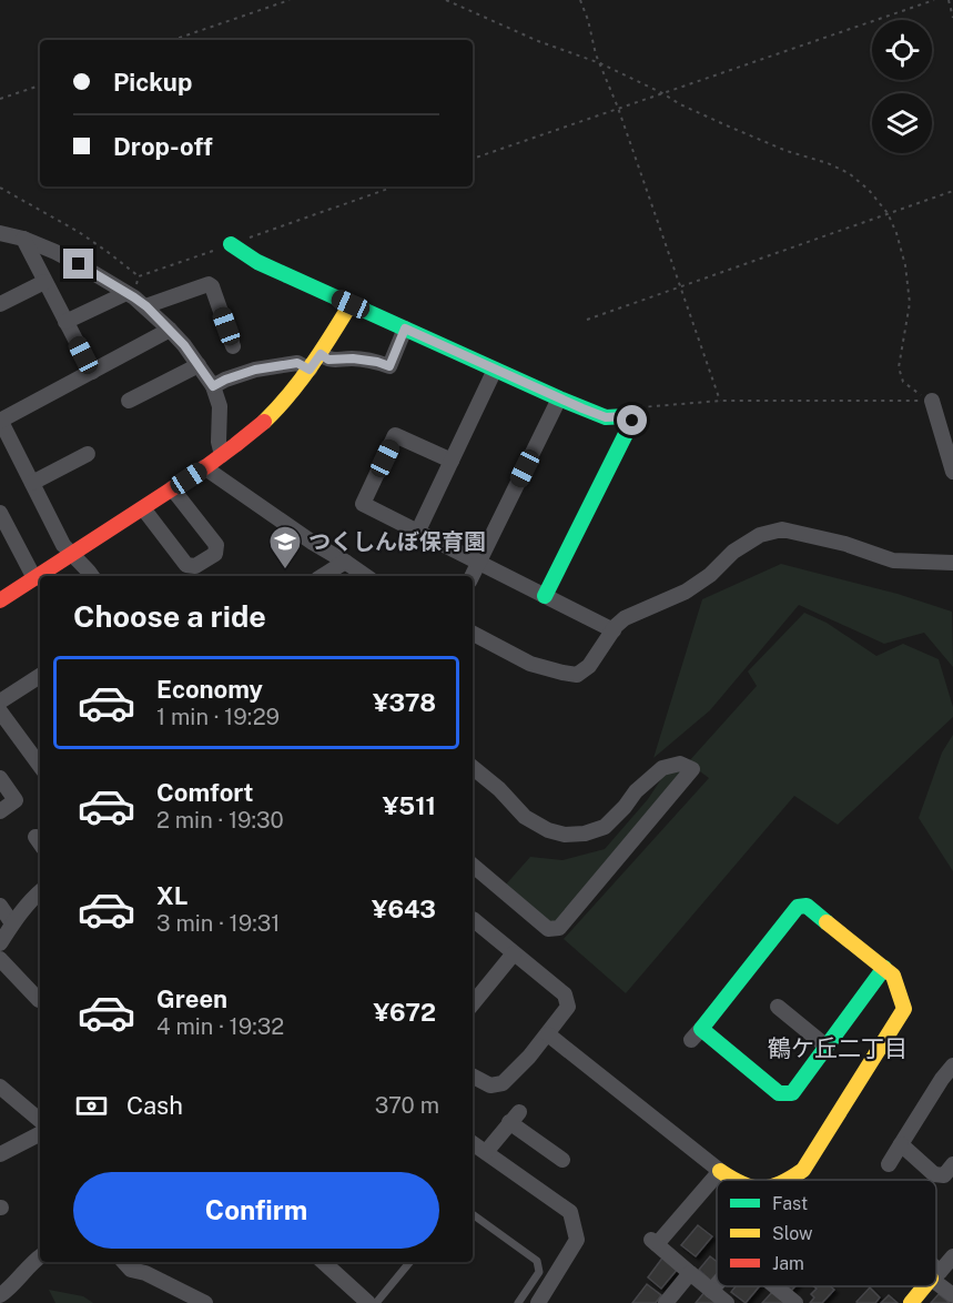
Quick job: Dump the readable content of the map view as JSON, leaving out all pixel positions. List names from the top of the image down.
{
  "districts": ["鶴ケ丘二丁目"],
  "places": {
    "school or university": ["つくしんぼ保育園"]
  },
  "legend": ["Fast", "Slow", "Jam"],
  "page": {
    "banner": ["Pickup", "Drop-off"],
    "heading": "Choose a ride",
    "list": [
      {
        "name": "Economy",
        "note": "1 min · 19:29",
        "value": "¥378"
      },
      {
        "name": "Comfort",
        "note": "2 min · 19:30",
        "value": "¥511"
      },
      {
        "name": "XL",
        "note": "3 min · 19:31",
        "value": "¥643"
      },
      {
        "name": "Green",
        "note": "4 min · 19:32",
        "value": "¥672"
      }
    ],
    "pay": ["Cash", "370 m"],
    "buttons": "Confirm"
  }
}
